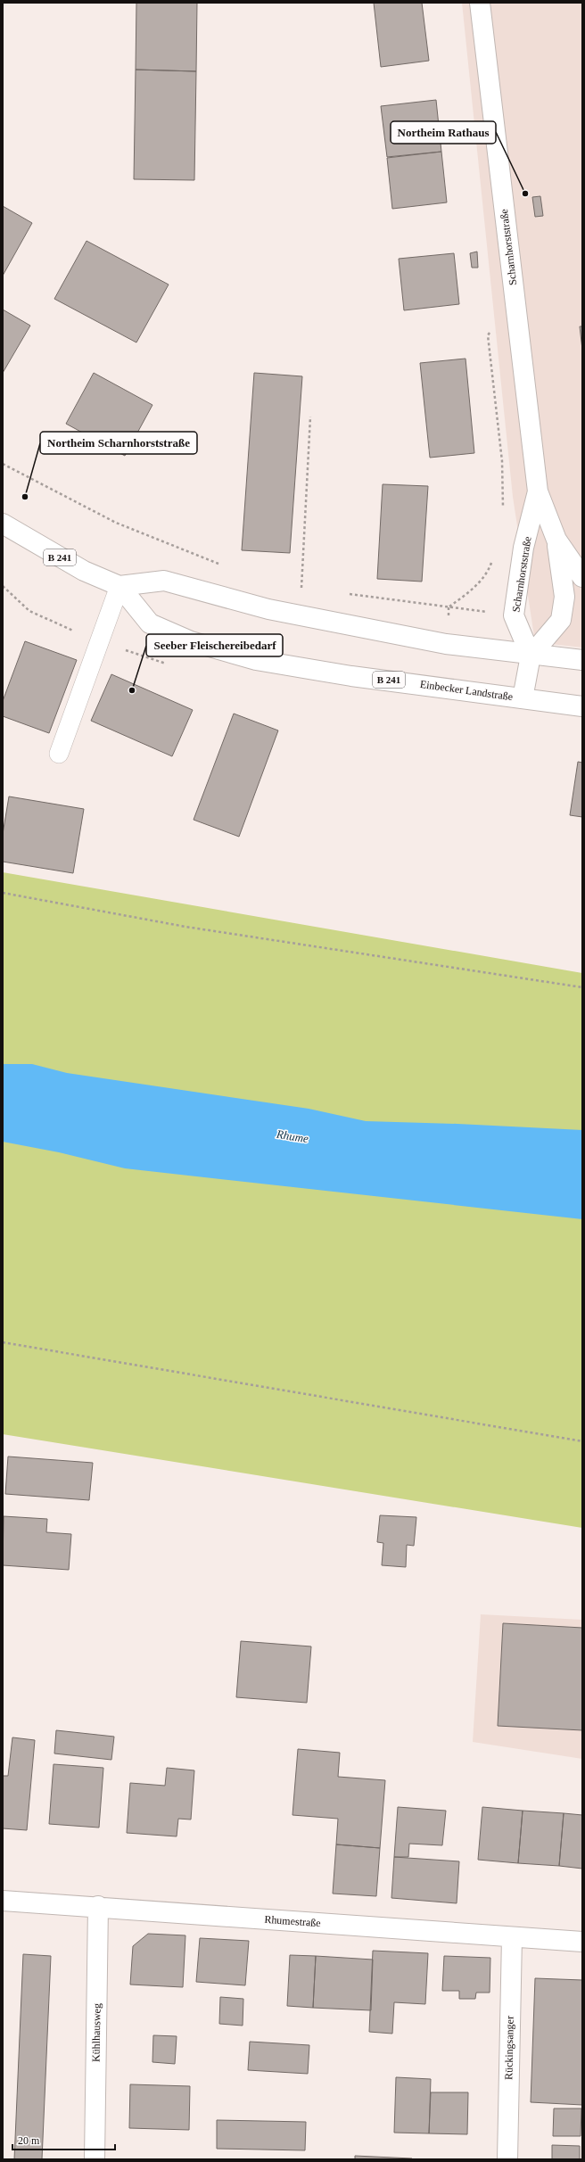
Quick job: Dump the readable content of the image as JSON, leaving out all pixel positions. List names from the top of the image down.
{
  "streets": {
    "street": [
      "Scharnhorststraße",
      "B 241",
      "Einbecker Landstraße",
      "Rhumestraße",
      "Kühlhausweg",
      "Rückingsanger"
    ]
  },
  "crossings": [
    ["Scharnhorststraße", "Einbecker Landstraße"],
    ["Rhumestraße", "Kühlhausweg"],
    ["Rhumestraße", "Rückingsanger"]
  ],
  "water": ["Rhume"],
  "places": ["Northeim Rathaus", "Northeim Scharnhorststraße", "Seeber Fleischereibedarf"],
  "scale_bar": "20 m"
}
